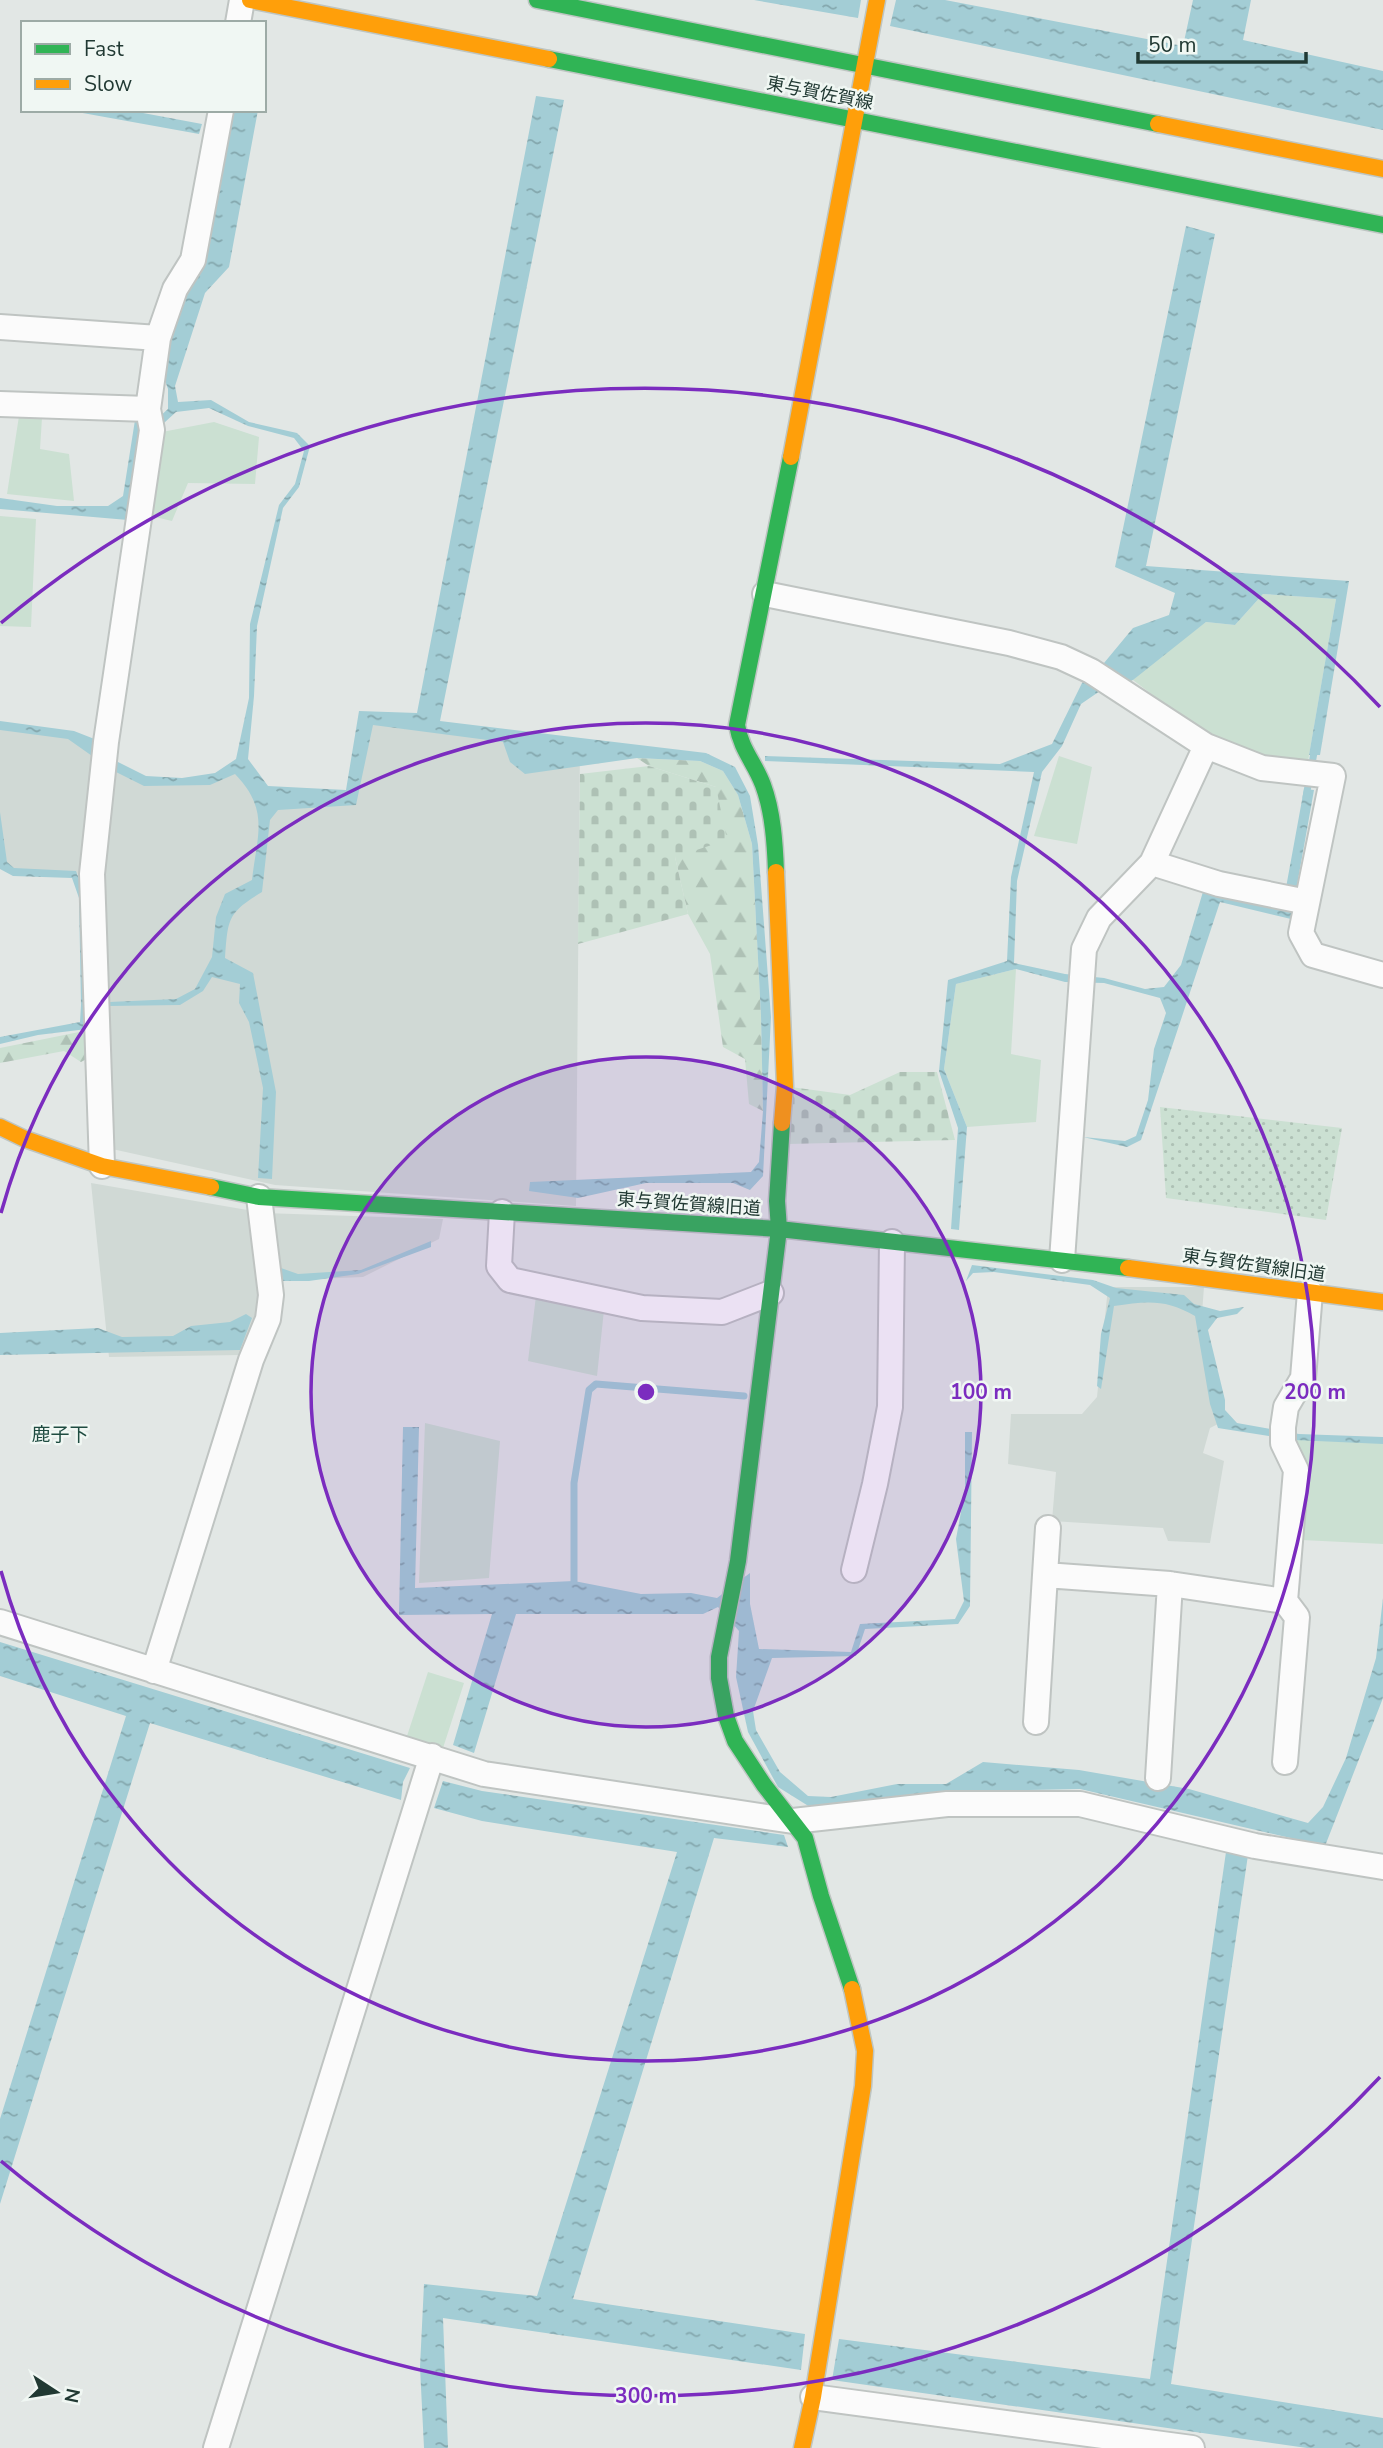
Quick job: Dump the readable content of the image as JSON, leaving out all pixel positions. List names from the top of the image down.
{
  "streets": {
    "main road": ["東与賀佐賀線", "東与賀佐賀線旧道"]
  },
  "districts": ["鹿子下"],
  "legend": ["Fast", "Slow"],
  "scale_bar": "50 m",
  "north": "right",
  "rings": ["100 m", "200 m", "300 m"]
}
